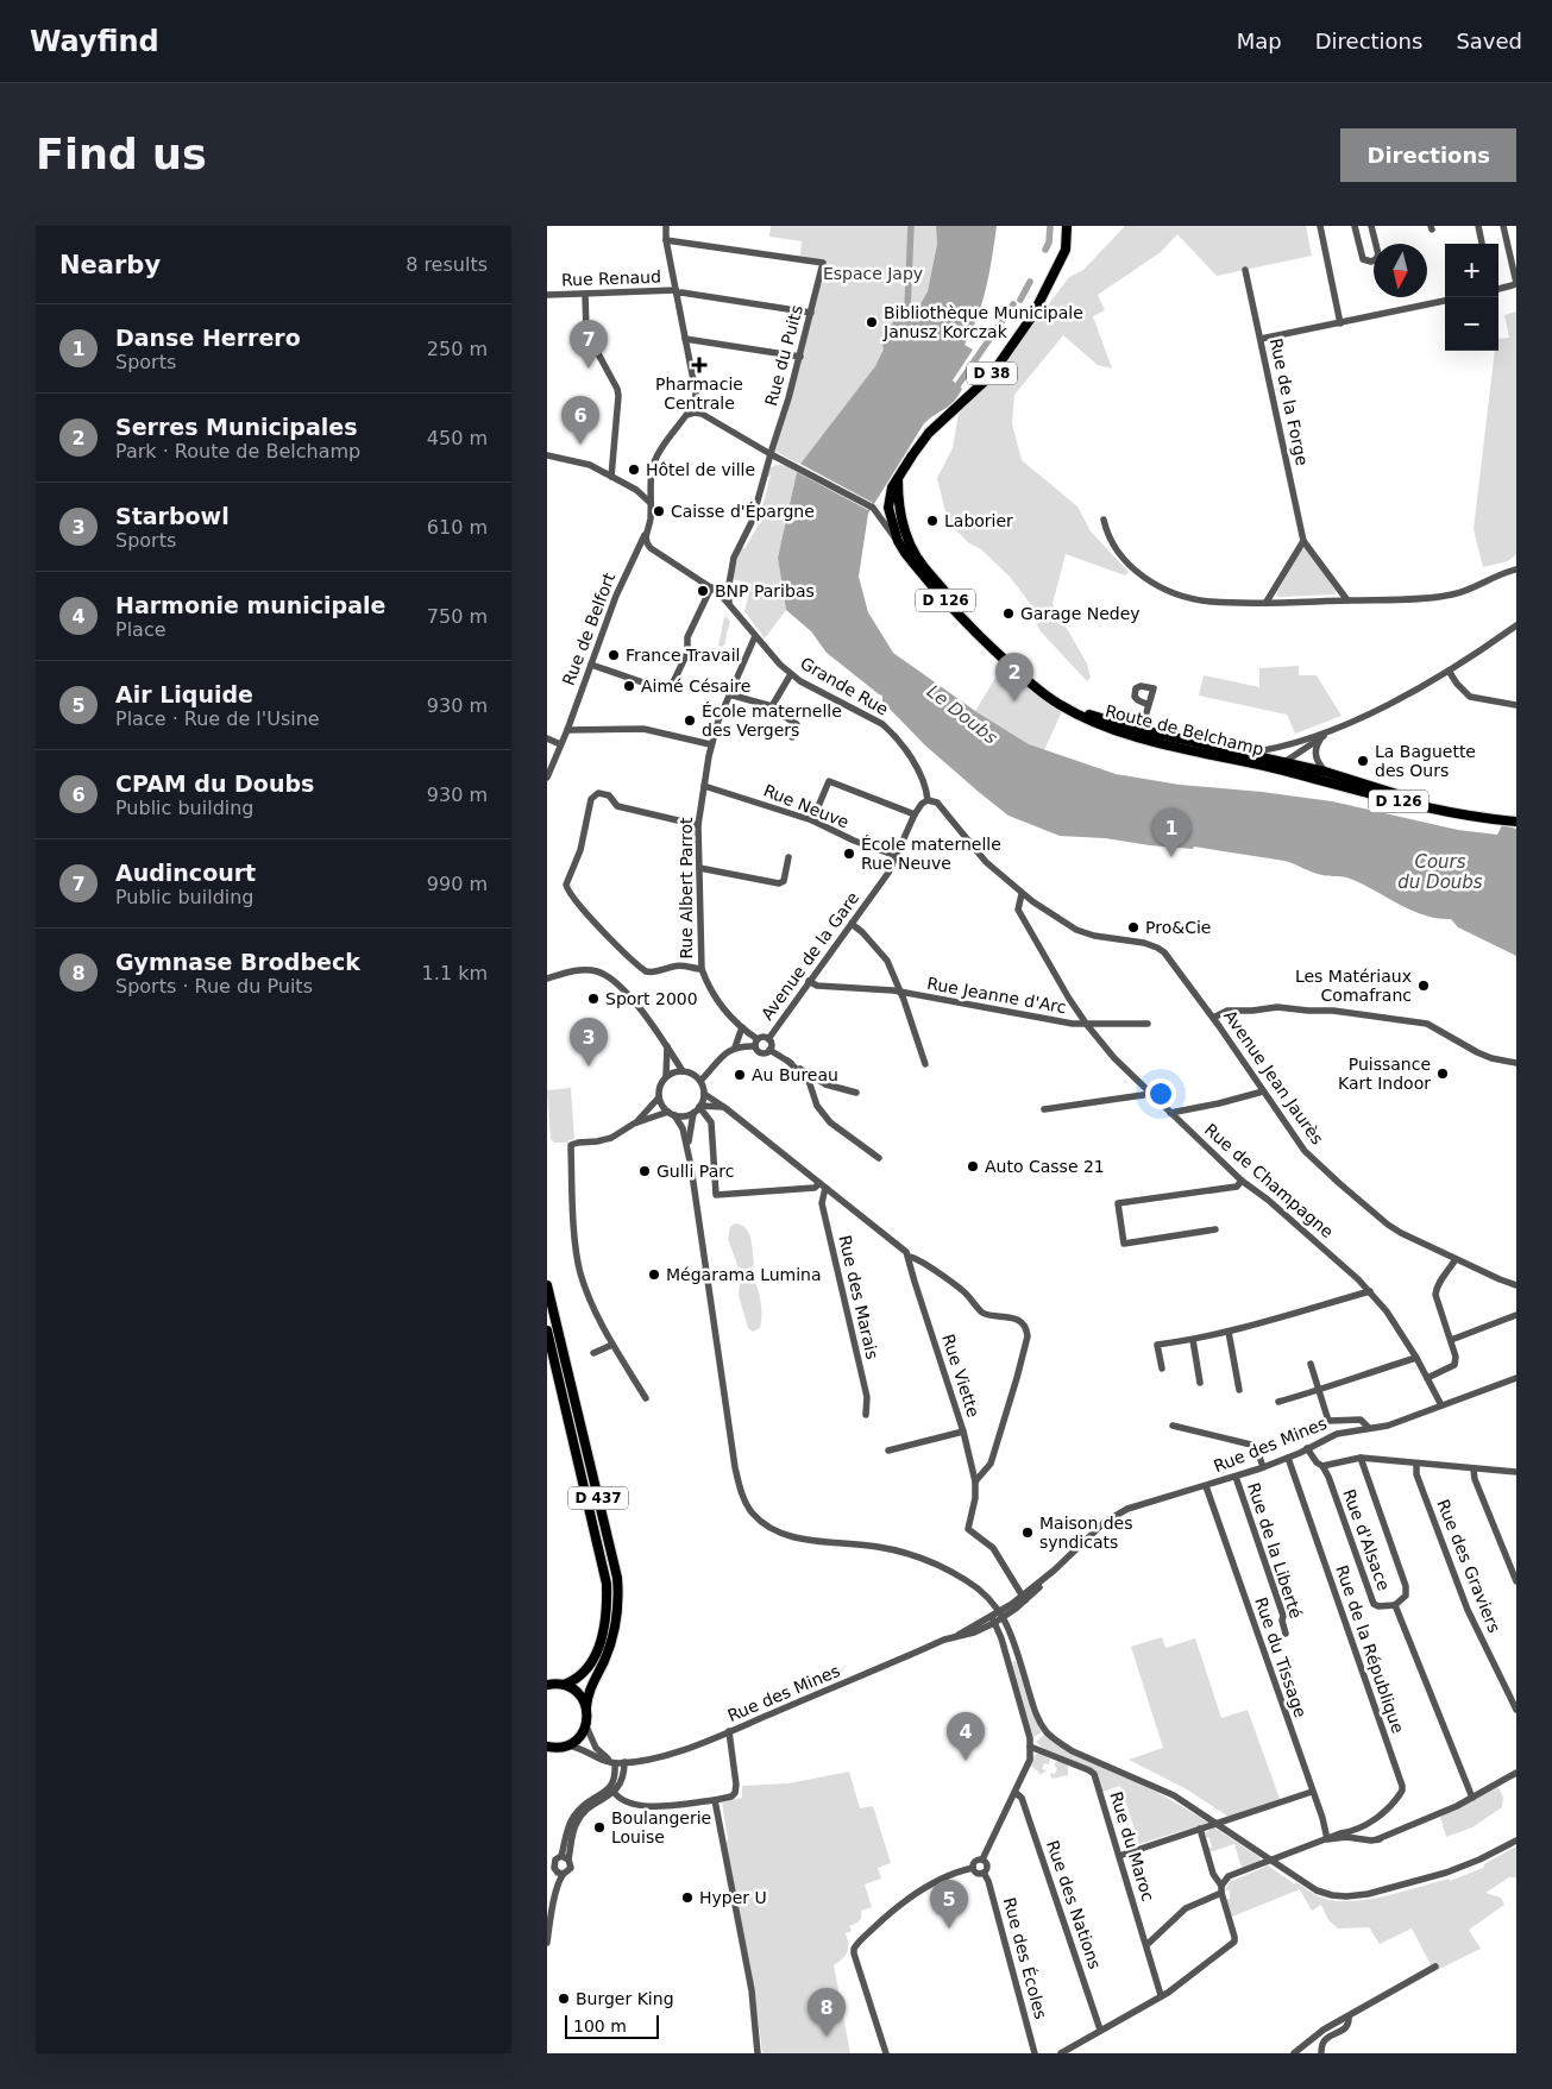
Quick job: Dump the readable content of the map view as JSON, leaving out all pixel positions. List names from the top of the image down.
{
  "streets": {
    "main road": [
      "D 38",
      "D 126",
      "Route de Belchamp",
      "D 437"
    ],
    "street": [
      "Rue Renaud",
      "Rue du Puits",
      "Rue de la Forge",
      "Rue de Belfort",
      "Grande Rue",
      "Rue Neuve",
      "Rue Albert Parrot",
      "Avenue de la Gare",
      "Rue Jeanne d'Arc",
      "Avenue Jean Jaurès",
      "Rue de Champagne",
      "Rue des Marais",
      "Rue Viette",
      "Rue des Mines",
      "Rue d'Alsace",
      "Rue de la Liberté",
      "Rue des Graviers",
      "Rue de la République",
      "Rue du Tissage",
      "Rue du Maroc",
      "Rue des Nations",
      "Rue des Écoles"
    ]
  },
  "crossings": [
    ["Rue Renaud", "Rue du Puits"],
    ["Rue du Puits", "Grande Rue"],
    ["D 38", "Route de Belchamp"],
    ["Rue de Belfort", "Grande Rue"],
    ["Grande Rue", "Rue Albert Parrot"],
    ["Grande Rue", "Avenue de la Gare"],
    ["Rue Neuve", "Rue Albert Parrot"],
    ["Rue Neuve", "Avenue de la Gare"],
    ["Rue Albert Parrot", "Avenue de la Gare"],
    ["Avenue de la Gare", "Rue Jeanne d'Arc"],
    ["Rue Jeanne d'Arc", "Rue de Champagne"],
    ["Avenue Jean Jaurès", "Rue de Champagne"],
    ["Rue de Champagne", "Rue des Mines"],
    ["Rue des Marais", "Rue Viette"],
    ["Rue Viette", "Rue des Mines"],
    ["Rue des Mines", "Rue de la Liberté"],
    ["Rue des Mines", "Rue de la République"],
    ["Rue des Mines", "Rue du Tissage"]
  ],
  "water": ["Le Doubs", "Cours du Doubs"],
  "parks": ["Espace Japy"],
  "places": {
    "other": [
      "Bibliothèque Municipale Janusz Korczak",
      "Hôtel de ville",
      "Caisse d'Épargne",
      "Laborier",
      "BNP Paribas",
      "Garage Nedey",
      "France Travail",
      "Aimé Césaire",
      "École maternelle des Vergers",
      "La Baguette des Ours",
      "École maternelle Rue Neuve",
      "Pro&Cie",
      "Les Matériaux Comafranc",
      "Sport 2000",
      "Puissance Kart Indoor",
      "Au Bureau",
      "Auto Casse 21",
      "Gulli Parc",
      "Mégarama Lumina",
      "Maison des syndicats",
      "Boulangerie Louise",
      "Hyper U",
      "Burger King"
    ],
    "health": ["Pharmacie Centrale"]
  },
  "scale_bar": "100 m",
  "north": "bottom",
  "page": {
    "header": "Wayfind",
    "nav": ["Map", "Directions", "Saved"],
    "buttons": "Directions",
    "title": "Find us",
    "heading": ["Nearby", "8 results"],
    "map_buttons": ["+", "−"],
    "list": [
      {
        "mark": "1",
        "name": "Danse Herrero",
        "note": "Sports",
        "value": "250 m"
      },
      {
        "mark": "2",
        "name": "Serres Municipales",
        "note": "Park · Route de Belchamp",
        "value": "450 m"
      },
      {
        "mark": "3",
        "name": "Starbowl",
        "note": "Sports",
        "value": "610 m"
      },
      {
        "mark": "4",
        "name": "Harmonie municipale",
        "note": "Place",
        "value": "750 m"
      },
      {
        "mark": "5",
        "name": "Air Liquide",
        "note": "Place · Rue de l'Usine",
        "value": "930 m"
      },
      {
        "mark": "6",
        "name": "CPAM du Doubs",
        "note": "Public building",
        "value": "930 m"
      },
      {
        "mark": "7",
        "name": "Audincourt",
        "note": "Public building",
        "value": "990 m"
      },
      {
        "mark": "8",
        "name": "Gymnase Brodbeck",
        "note": "Sports · Rue du Puits",
        "value": "1.1 km"
      }
    ],
    "pins": [
      "7",
      "6",
      "2",
      "1",
      "3",
      "4",
      "5",
      "8"
    ],
    "scale": "100 m"
  }
}
